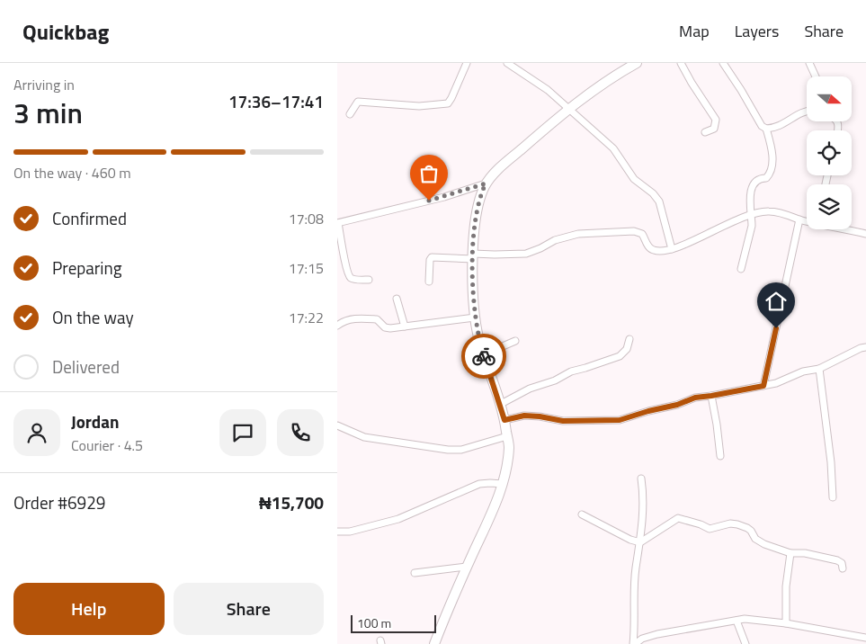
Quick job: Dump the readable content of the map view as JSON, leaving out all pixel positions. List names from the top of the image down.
{
  "scale_bar": "100 m",
  "north": "right",
  "page": {
    "header": "Quickbag",
    "nav": ["Map", "Layers", "Share"],
    "heading": ["3 min", "Arriving in", "17:36–17:41"],
    "panel": [
      "Jordan",
      "Courier · 4.5",
      "Order #6929",
      "₦15,700"
    ],
    "bar": "On the way · 460 m",
    "list": [
      ["Confirmed", "17:08"],
      ["Preparing", "17:15"],
      ["On the way", "17:22"],
      "Delivered"
    ],
    "buttons": ["Help", "Share"],
    "scale": "100 m"
  }
}
